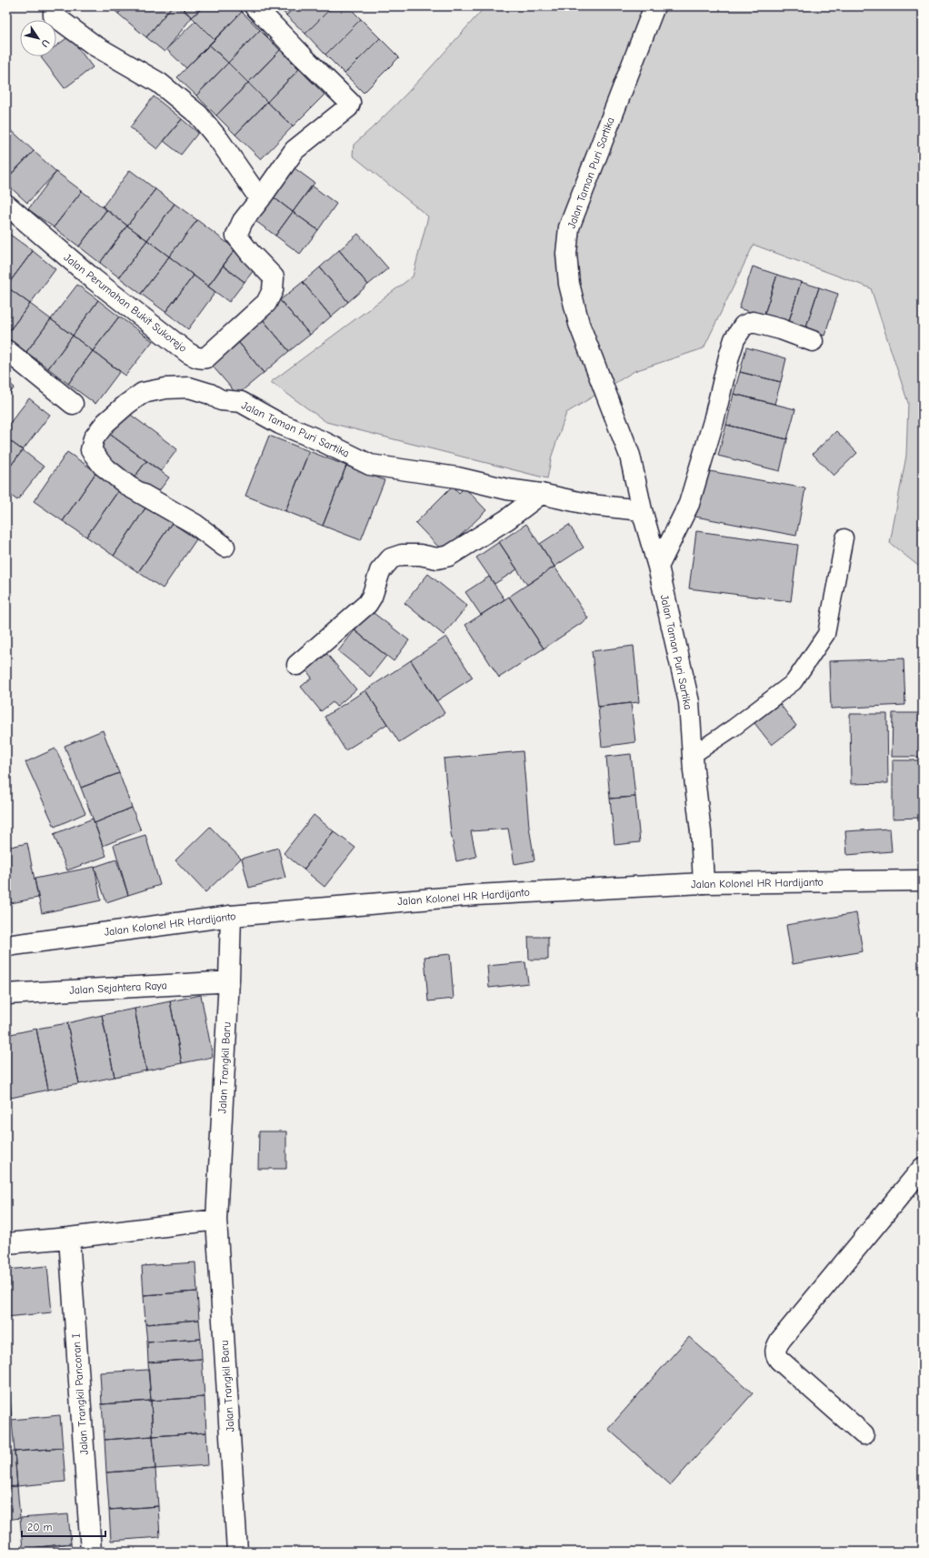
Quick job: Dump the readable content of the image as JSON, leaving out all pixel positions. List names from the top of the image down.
{
  "streets": {
    "street": [
      "Jalan Taman Puri Sartika",
      "Jalan Perumahan Bukit Sukorejo",
      "Jalan Kolonel HR Hardijanto",
      "Jalan Sejahtera Raya",
      "Jalan Trangkil Baru",
      "Jalan Trangkil Pancoran I"
    ]
  },
  "crossings": [
    ["Jalan Taman Puri Sartika", "Jalan Kolonel HR Hardijanto"],
    ["Jalan Kolonel HR Hardijanto", "Jalan Trangkil Baru"],
    ["Jalan Sejahtera Raya", "Jalan Trangkil Baru"]
  ],
  "scale_bar": "20 m",
  "north": "bottom right"
}
